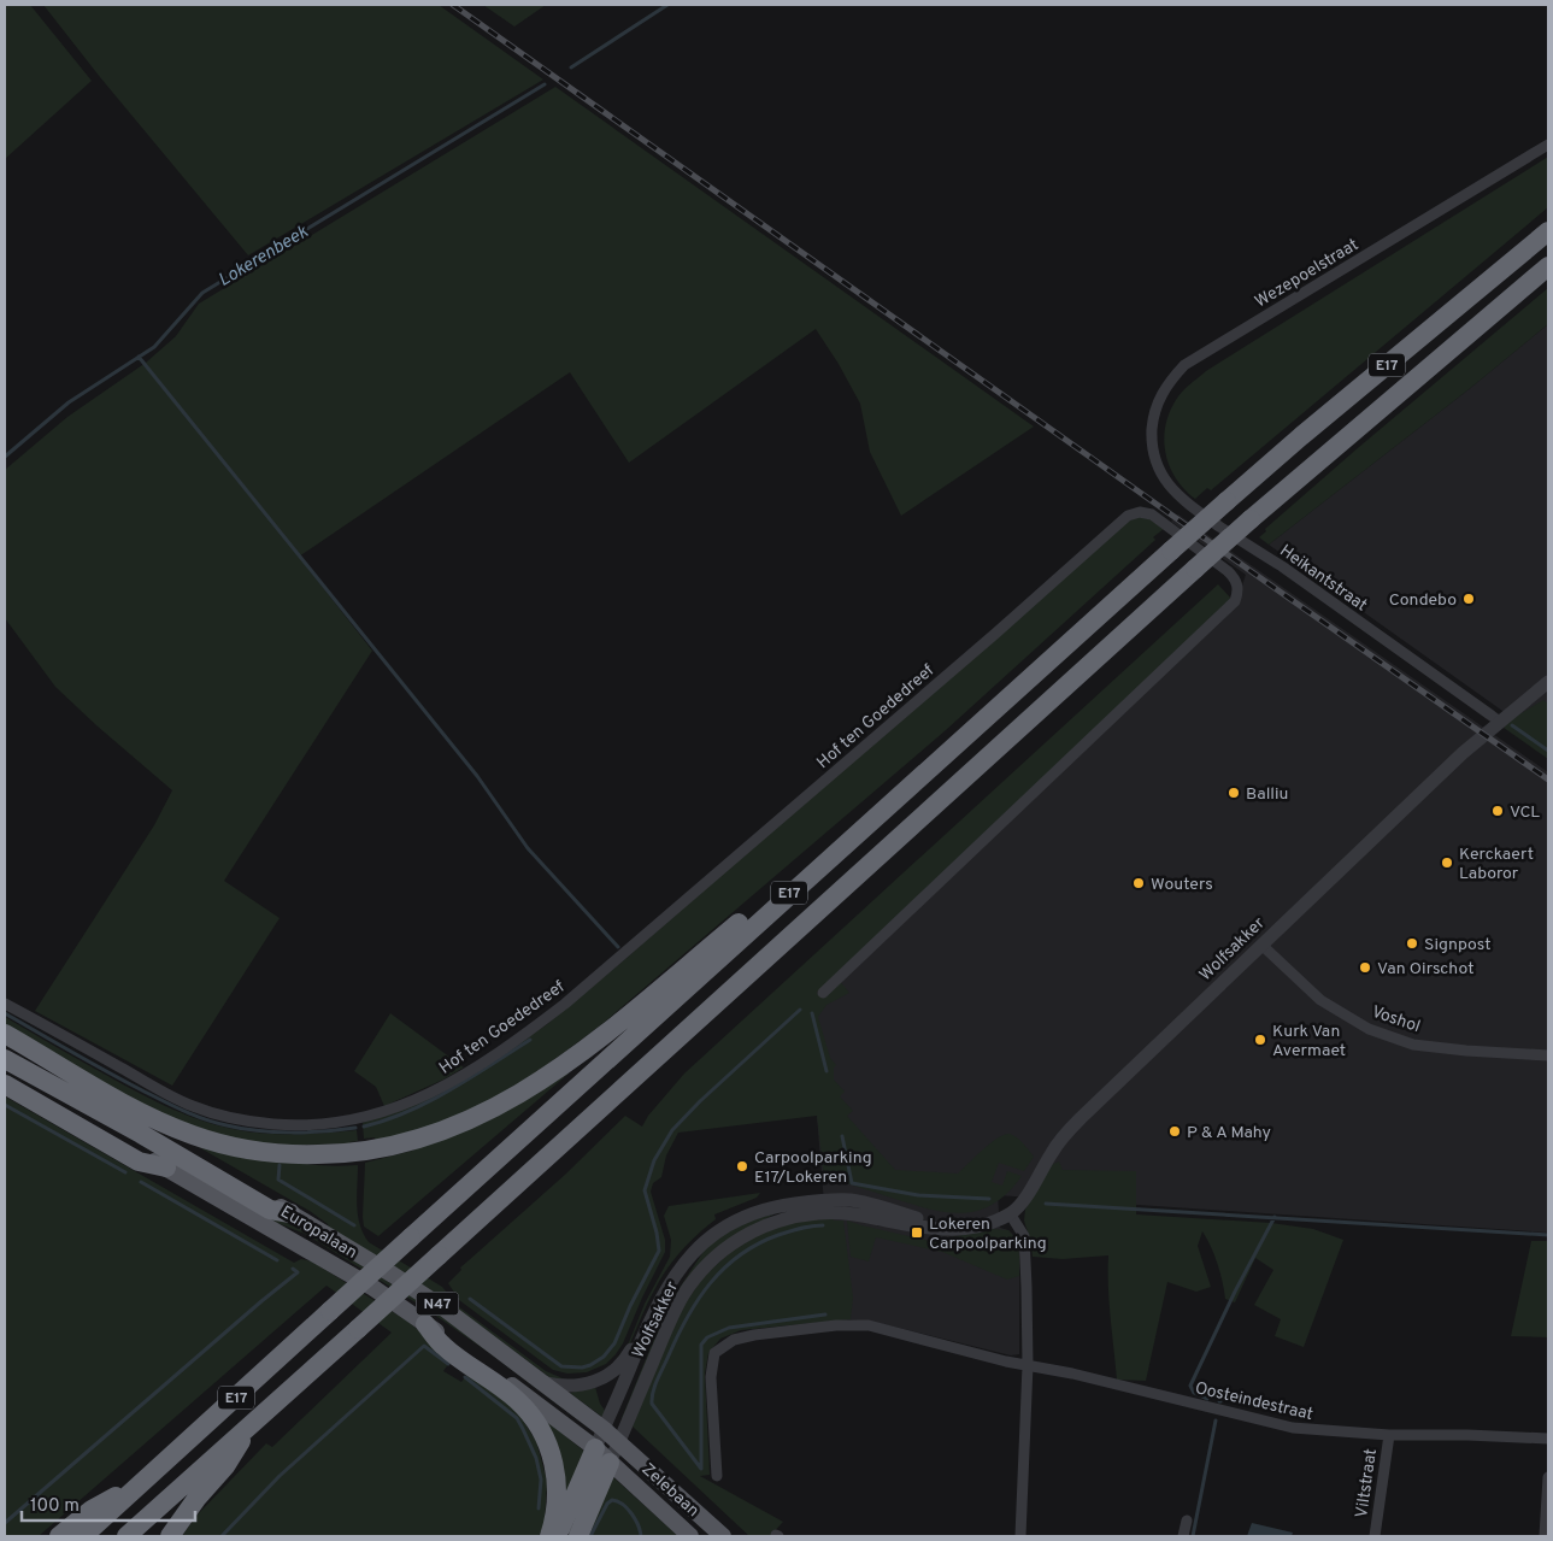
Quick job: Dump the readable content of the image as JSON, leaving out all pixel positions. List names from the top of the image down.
{
  "streets": {
    "highway": ["E17"],
    "main road": ["Europalaan", "N47", "Zelebaan"],
    "street": [
      "Wezepoelstraat",
      "Heikantstraat",
      "Hof ten Goededreef",
      "Wolfsakker",
      "Voshol",
      "Oosteindestraat",
      "Viltstraat"
    ]
  },
  "crossings": [
    ["Wezepoelstraat", "Heikantstraat"],
    ["Heikantstraat", "Wolfsakker"],
    ["Wolfsakker", "Voshol"],
    ["Wolfsakker", "Europalaan"],
    ["Wolfsakker", "Zelebaan"],
    ["Europalaan", "Zelebaan"],
    ["Oosteindestraat", "Viltstraat"]
  ],
  "water": ["Lokerenbeek"],
  "places": {
    "other": [
      "Condebo",
      "Balliu",
      "VCL",
      "Kerckaert Laboror",
      "Wouters",
      "Signpost",
      "Van Oirschot",
      "Kurk Van Avermaet",
      "P & A Mahy",
      "Carpoolparking E17/Lokeren"
    ],
    "transit": ["Lokeren Carpoolparking"]
  },
  "scale_bar": "100 m"
}
